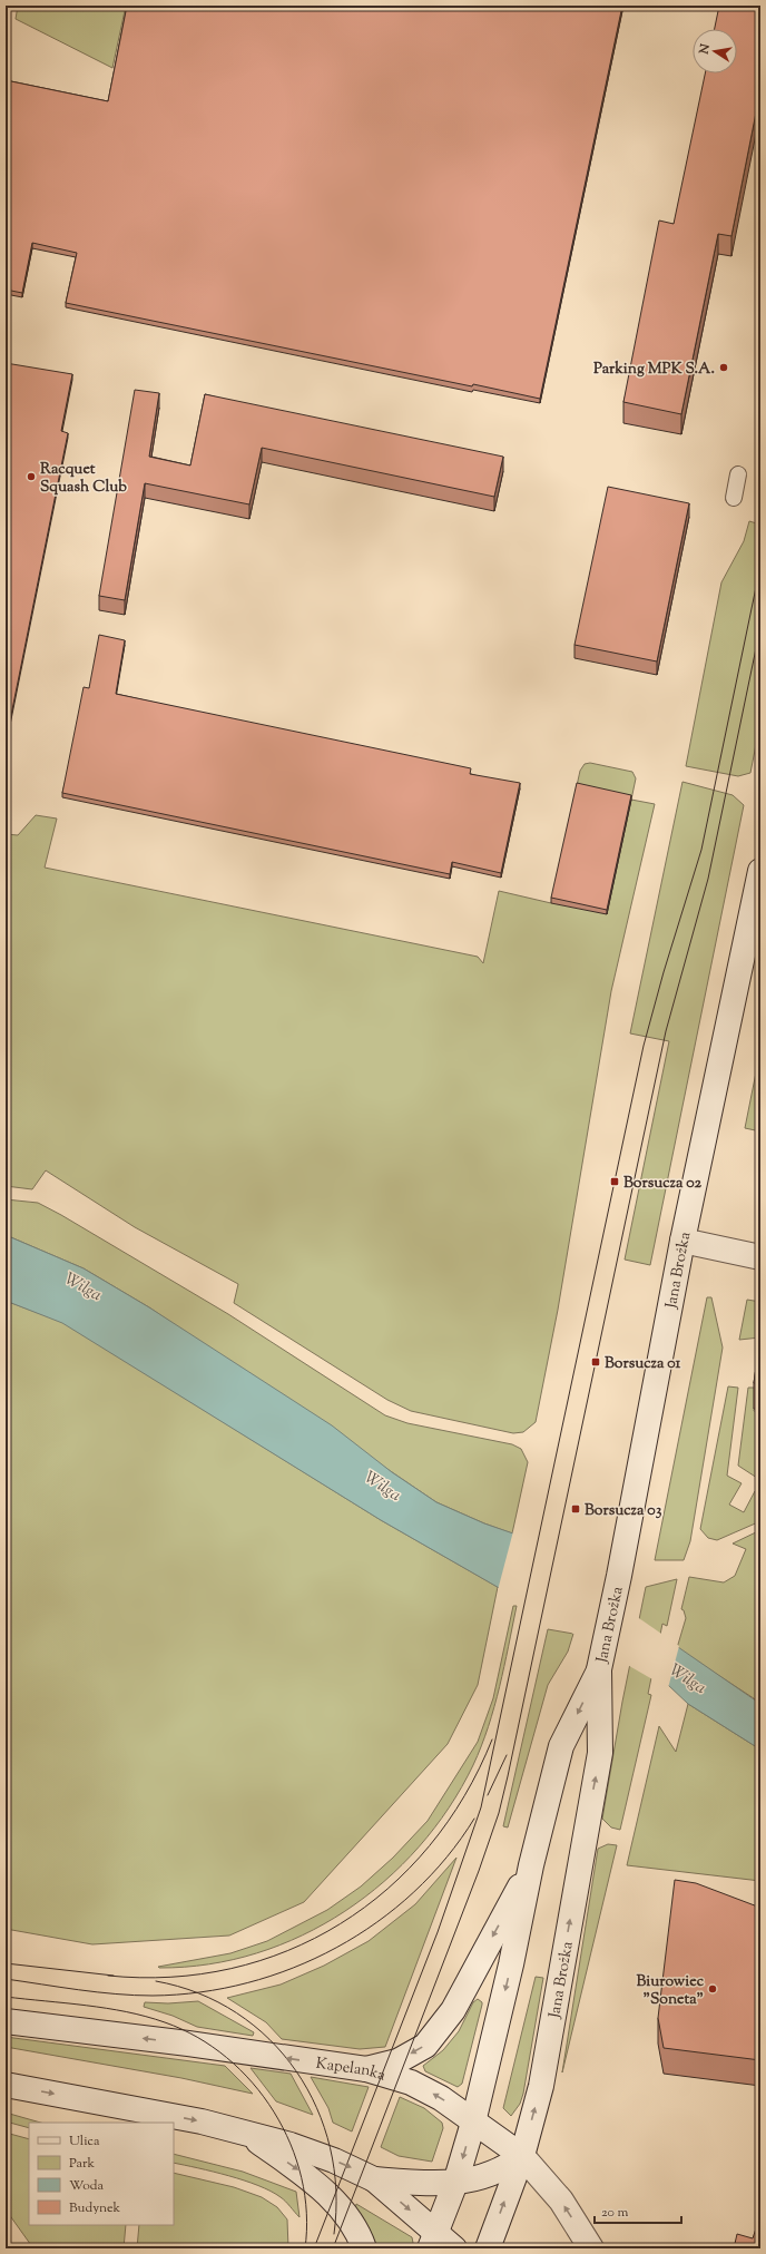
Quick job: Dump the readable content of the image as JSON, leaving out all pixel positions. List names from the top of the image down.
{
  "streets": {
    "main road": ["Jana Brożka", "Kapelanka"]
  },
  "crossings": [
    ["Jana Brożka", "Kapelanka"]
  ],
  "water": ["Wilga"],
  "places": {
    "other": ["Parking MPK S.A.", "Racquet Squash Club", "Biurowiec \"Soneta\""],
    "transit": ["Borsucza 02", "Borsucza 01", "Borsucza 03"]
  },
  "legend": [
    "Ulica",
    "Park",
    "Woda",
    "Budynek"
  ],
  "scale_bar": "20 m",
  "north": "left"
}
